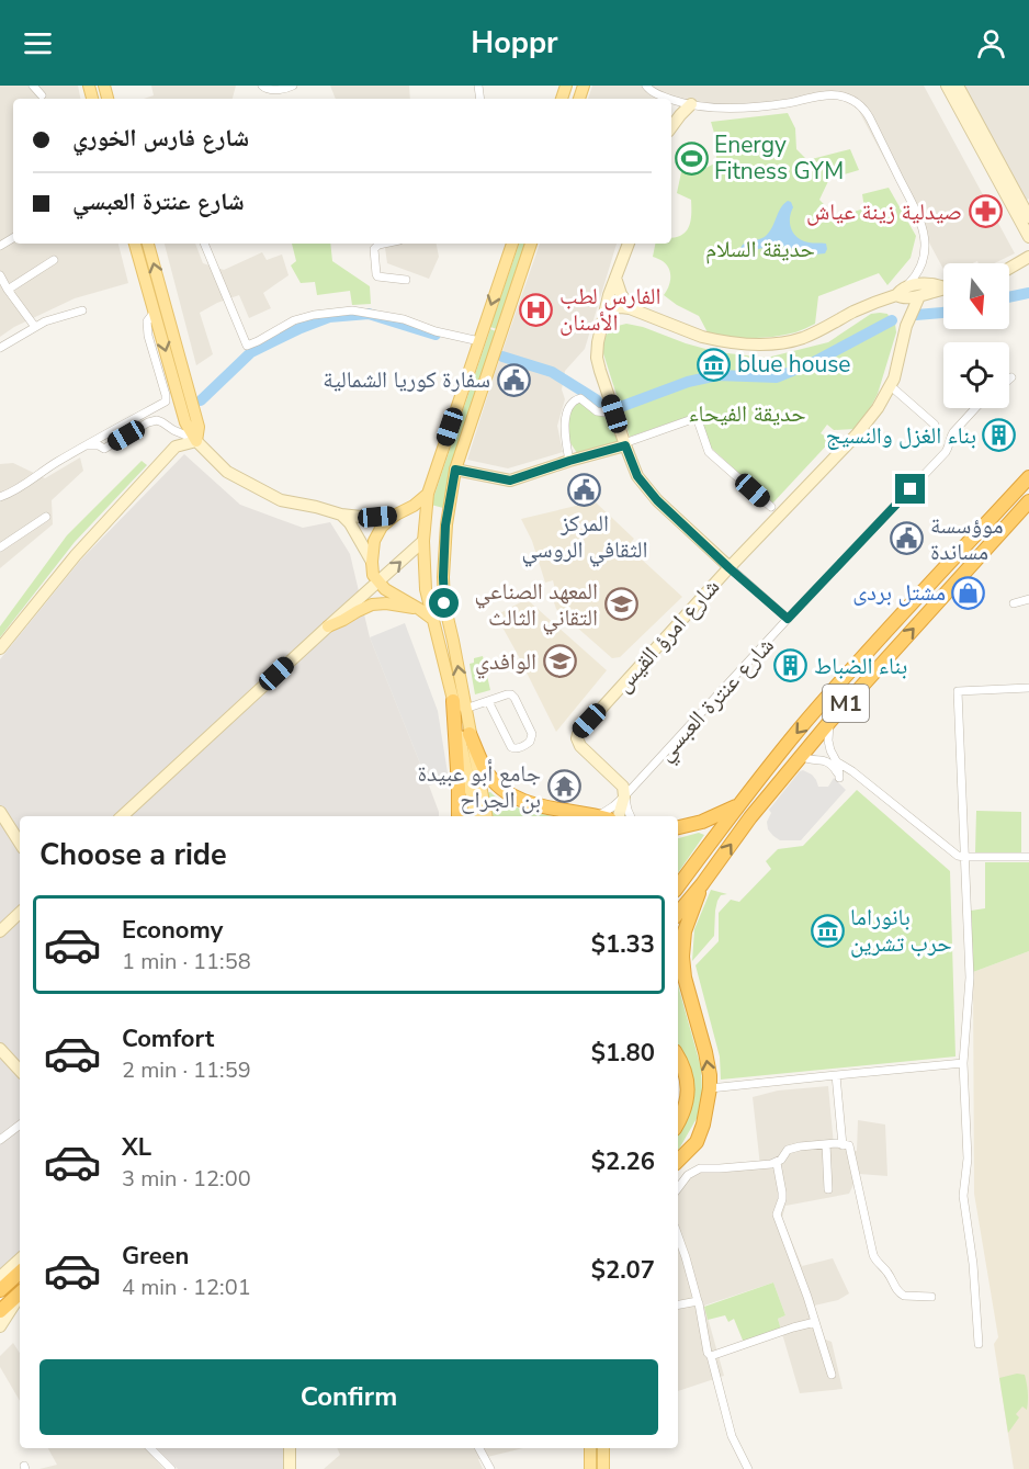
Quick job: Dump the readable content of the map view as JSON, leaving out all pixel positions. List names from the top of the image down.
{
  "streets": {
    "highway": ["M1"],
    "street": ["شارع امرؤ القيس", "شارع عنترة العبسي"]
  },
  "crossings": [
    ["شارع امرؤ القيس", "شارع عنترة العبسي"]
  ],
  "parks": ["حديقة السلام", "حديقة الفيحاء"],
  "places": {
    "sports": ["Energy Fitness GYM"],
    "pharmacy": ["صيدلية زينة عياش"],
    "hospital": ["الفارس لطب الأسنان"],
    "museum": ["blue house", "بانوراما حرب تشرين"],
    "public building": ["سفارة كوريا الشمالية", "المركز الثقافي الروسي", "موؤسسة مساندة"],
    "building": ["بناء الغزل والنسيج", "بناء الضباط"],
    "shop": ["مشتل بردى"],
    "school or university": ["المعهد الصناعي التقاني الثالث", "الوافدي"],
    "temple": ["جامع أبو عبيدة بن الجراح"]
  },
  "north": "bottom",
  "page": {
    "header": "Hoppr",
    "banner": ["شارع فارس الخوري", "شارع عنترة العبسي"],
    "heading": "Choose a ride",
    "list": [
      {
        "name": "Economy",
        "note": "1 min · 11:58",
        "value": "$1.33"
      },
      {
        "name": "Comfort",
        "note": "2 min · 11:59",
        "value": "$1.80"
      },
      {
        "name": "XL",
        "note": "3 min · 12:00",
        "value": "$2.26"
      },
      {
        "name": "Green",
        "note": "4 min · 12:01",
        "value": "$2.07"
      }
    ],
    "buttons": "Confirm"
  }
}
